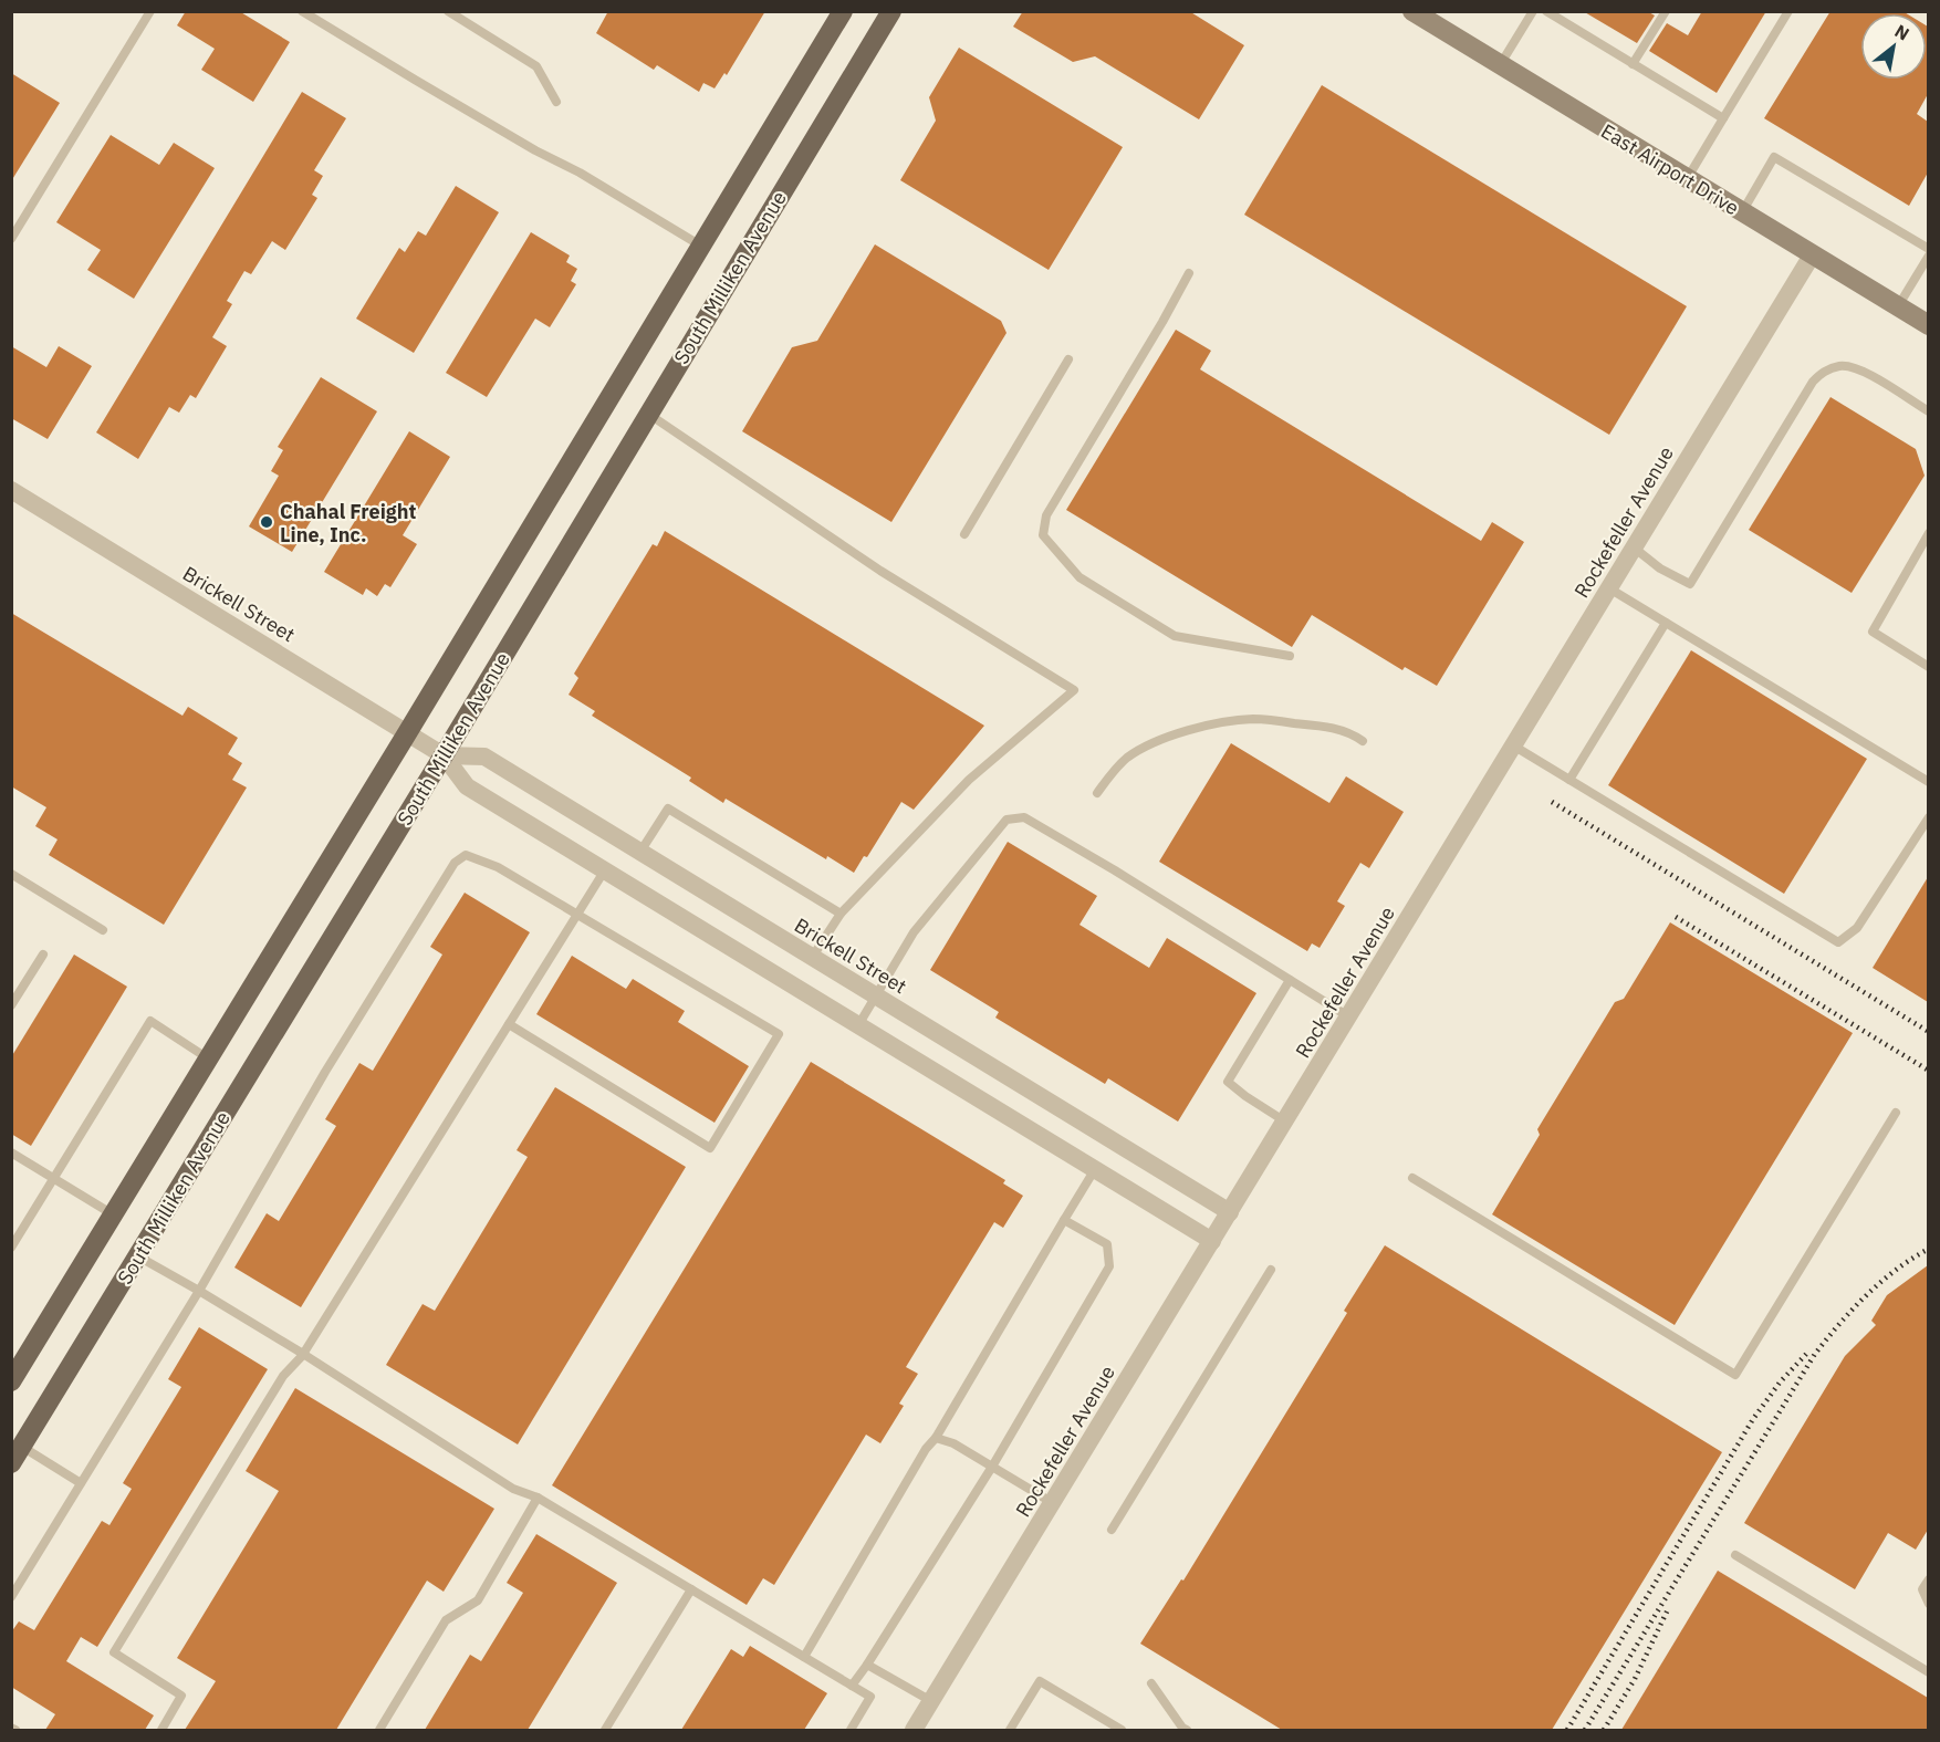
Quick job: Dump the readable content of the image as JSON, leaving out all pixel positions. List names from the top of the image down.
{
  "streets": {
    "main road": ["East Airport Drive", "South Milliken Avenue"],
    "street": ["Rockefeller Avenue", "Brickell Street"]
  },
  "crossings": [
    ["East Airport Drive", "Rockefeller Avenue"],
    ["South Milliken Avenue", "Brickell Street"],
    ["Rockefeller Avenue", "Brickell Street"]
  ],
  "places": ["Chahal Freight Line, Inc."],
  "north": "top right"
}
